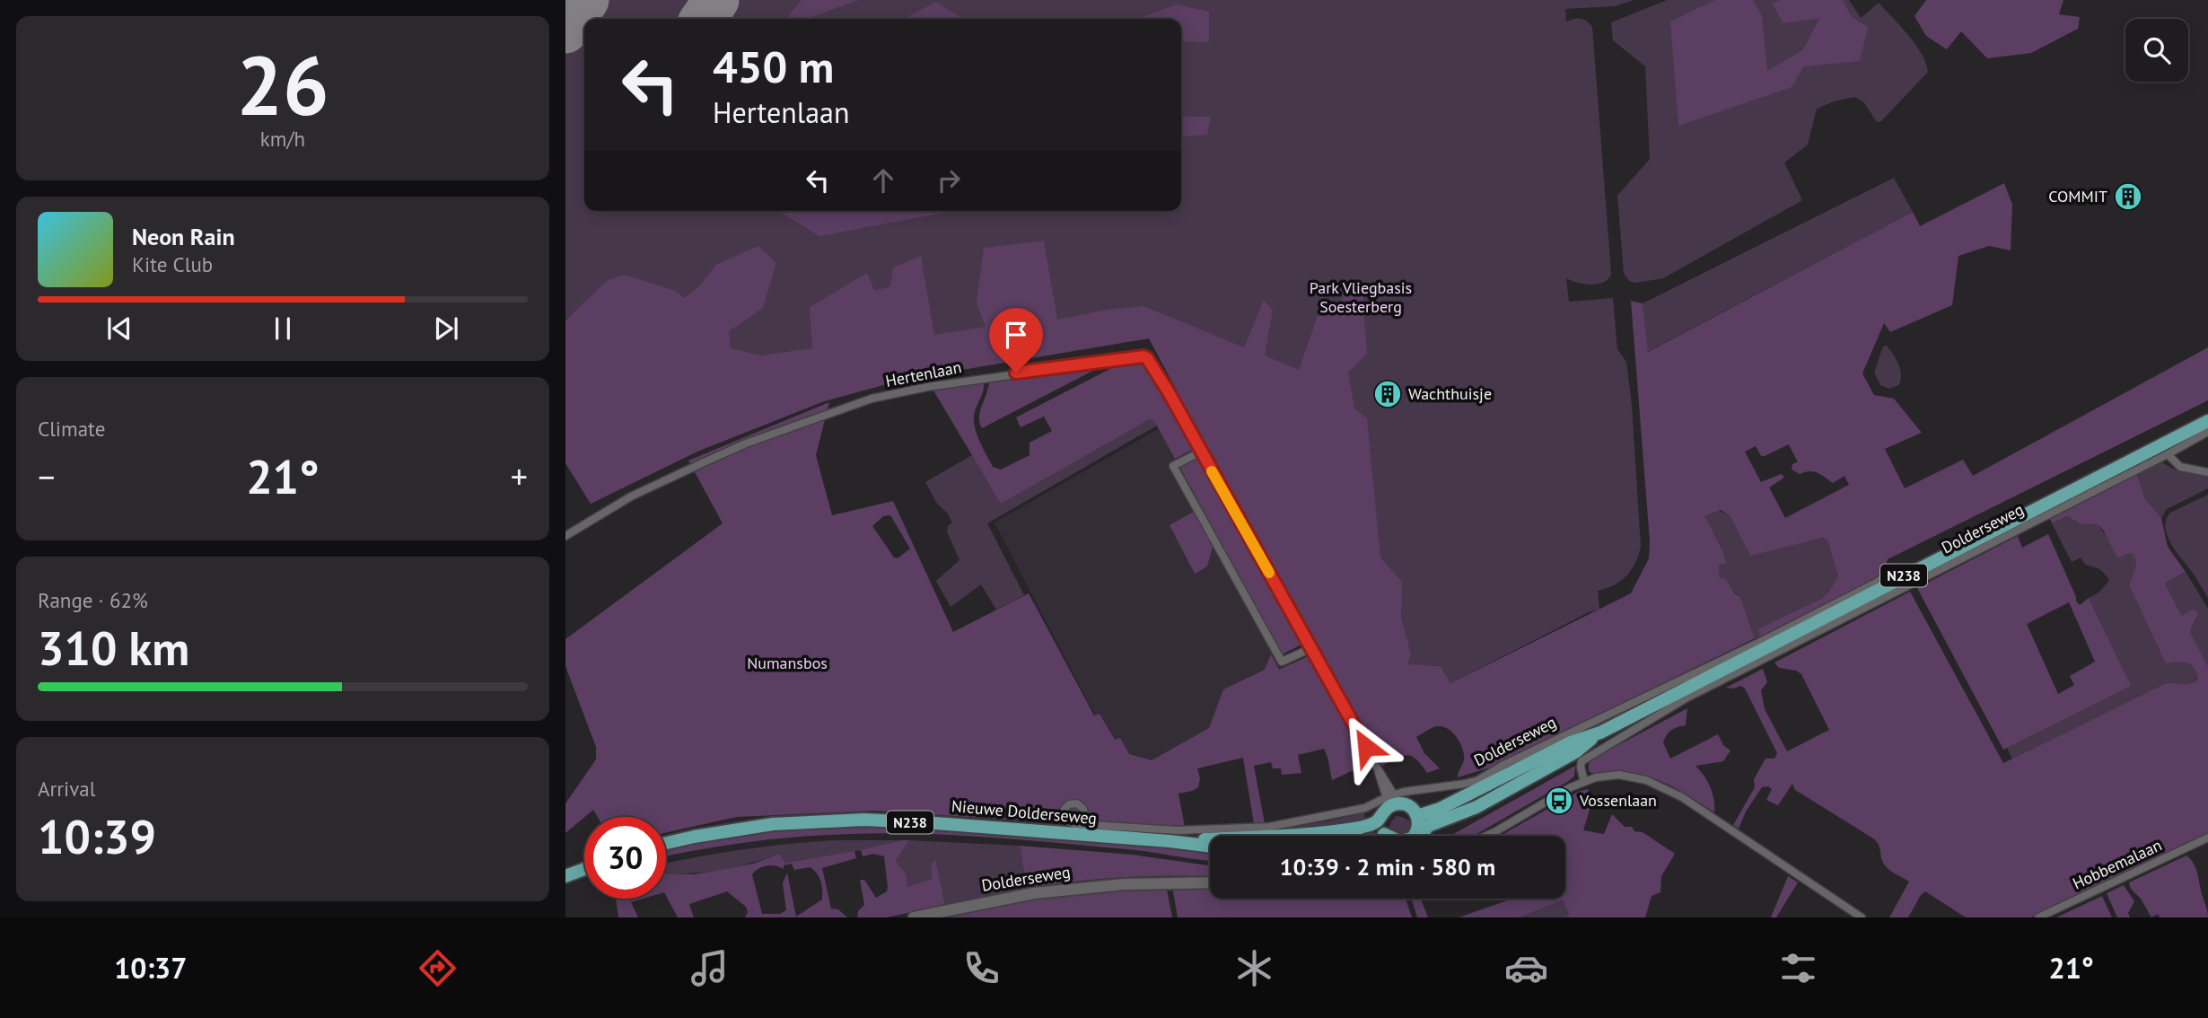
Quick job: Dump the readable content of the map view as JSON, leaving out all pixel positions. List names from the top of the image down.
{
  "streets": {
    "main road": ["Dolderseweg", "N238", "Nieuwe Dolderseweg"],
    "street": ["Hertenlaan", "Hobbemalaan"]
  },
  "crossings": [
    ["Hertenlaan", "Dolderseweg"],
    ["Hertenlaan", "Nieuwe Dolderseweg"],
    ["Dolderseweg", "Nieuwe Dolderseweg"]
  ],
  "parks": ["Park Vliegbasis Soesterberg", "Numansbos"],
  "places": {
    "building": ["COMMIT", "Wachthuisje"],
    "bus stop": ["Vossenlaan"]
  },
  "page": {
    "tile": [
      ["26", "km/h"],
      "Climate",
      ["Range · 62%", "310 km"],
      ["Arrival", "10:39"]
    ],
    "turn": ["450 m", "Hertenlaan"],
    "song": ["Neon Rain", "Kite Club"],
    "heat": ["−", "21°", "+"],
    "limit": "30",
    "trip": "10:39 · 2 min · 580 m",
    "tabs": ["10:37", "21°"]
  }
}
